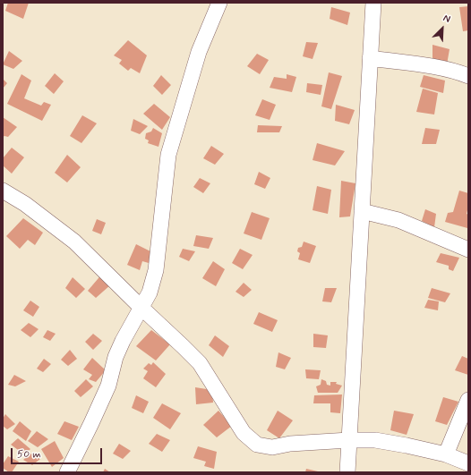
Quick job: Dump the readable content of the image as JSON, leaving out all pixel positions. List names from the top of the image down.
{
  "scale_bar": "50 m",
  "north": "top right"
}
